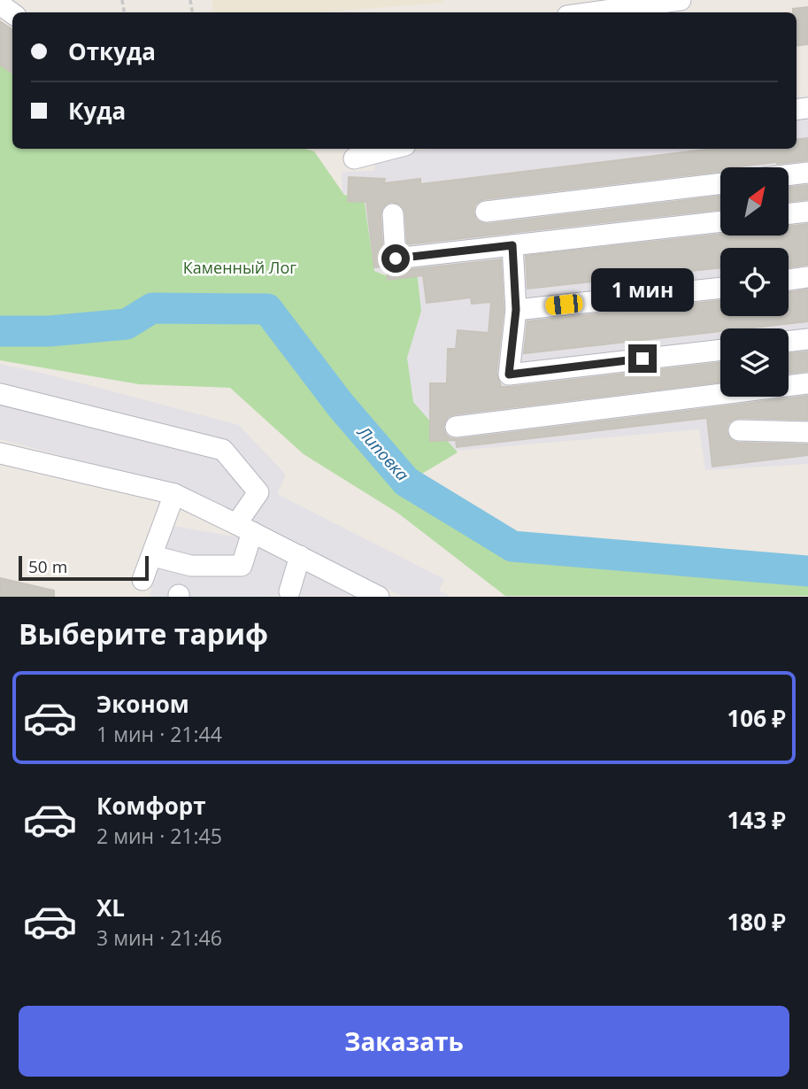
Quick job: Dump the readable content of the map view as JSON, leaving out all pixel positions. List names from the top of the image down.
{
  "water": ["Липовка"],
  "parks": ["Каменный Лог"],
  "scale_bar": "50 m",
  "north": "top right",
  "page": {
    "banner": ["Откуда", "Куда"],
    "bubble": "1 мин",
    "scale": "50 m",
    "heading": "Выберите тариф",
    "list": [
      {
        "name": "Эконом",
        "note": "1 мин · 21:44",
        "value": "106 ₽"
      },
      {
        "name": "Комфорт",
        "note": "2 мин · 21:45",
        "value": "143 ₽"
      },
      {
        "name": "XL",
        "note": "3 мин · 21:46",
        "value": "180 ₽"
      }
    ],
    "buttons": "Заказать"
  }
}
